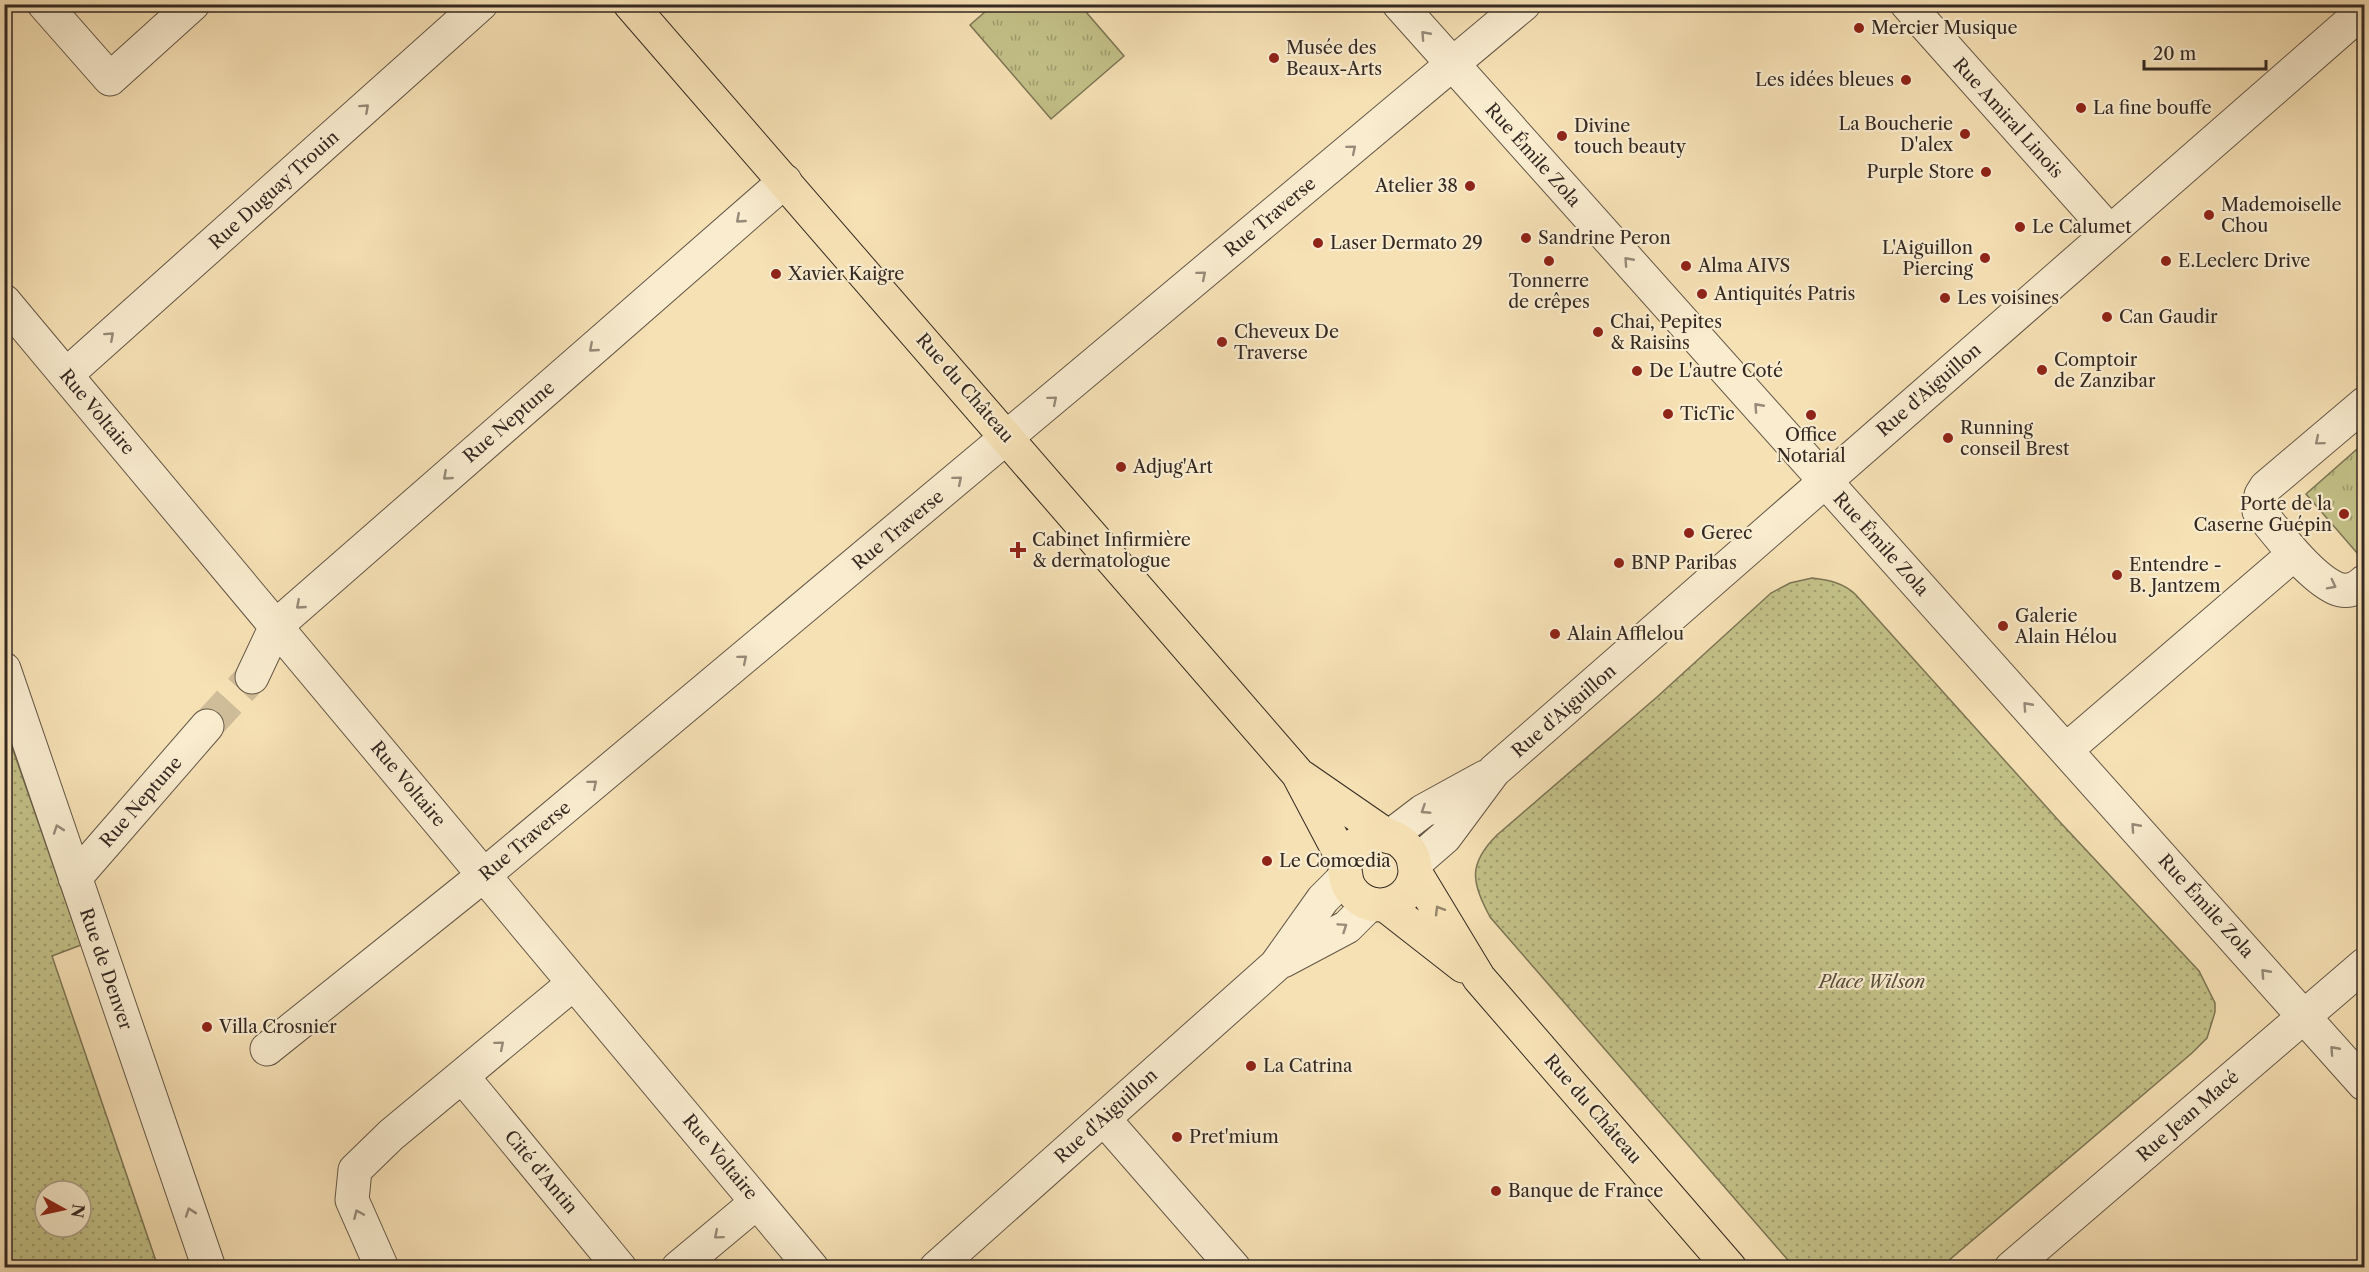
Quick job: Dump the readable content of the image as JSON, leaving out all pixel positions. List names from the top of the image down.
{
  "streets": {
    "main road": ["Rue du Château"],
    "street": [
      "Rue Amiral Linois",
      "Rue Émile Zola",
      "Rue Duguay Trouin",
      "Rue Traverse",
      "Rue d'Aiguillon",
      "Rue Voltaire",
      "Rue Neptune",
      "Rue de Denver",
      "Rue Jean Macé",
      "Cité d'Antin"
    ]
  },
  "crossings": [
    ["Rue Amiral Linois", "Rue d'Aiguillon"],
    ["Rue Émile Zola", "Rue Traverse"],
    ["Rue Émile Zola", "Rue d'Aiguillon"],
    ["Rue Émile Zola", "Rue Jean Macé"],
    ["Rue Duguay Trouin", "Rue Voltaire"],
    ["Rue Traverse", "Rue du Château"],
    ["Rue Traverse", "Rue Voltaire"],
    ["Rue du Château", "Rue d'Aiguillon"],
    ["Rue du Château", "Rue Neptune"],
    ["Rue Voltaire", "Rue Neptune"],
    ["Rue Neptune", "Rue de Denver"]
  ],
  "one_way": [
    "Rue Émile Zola",
    "Rue Duguay Trouin",
    "Rue Traverse",
    "Rue Neptune",
    "Rue de Denver"
  ],
  "parks": ["Place Wilson"],
  "places": {
    "other": [
      "Mercier Musique",
      "Musée des Beaux-Arts",
      "Les idées bleues",
      "La fine bouffe",
      "La Boucherie D'alex",
      "Divine touch beauty",
      "Purple Store",
      "Atelier 38",
      "Mademoiselle Chou",
      "Le Calumet",
      "Sandrine Peron",
      "Laser Dermato 29",
      "L'Aiguillon Piercing",
      "Tonnerre de crêpes",
      "E.Leclerc Drive",
      "Alma AIVS",
      "Xavier Kaigre",
      "Antiquités Patris",
      "Les voisines",
      "Can Gaudir",
      "Chai, Pepites & Raisins",
      "Cheveux De Traverse",
      "Comptoir de Zanzibar",
      "De L'autre Coté",
      "TicTic",
      "Office Notarial",
      "Running conseil Brest",
      "Adjug'Art",
      "Porte de la Caserne Guépin",
      "Gerec",
      "BNP Paribas",
      "Entendre - B. Jantzem",
      "Galerie Alain Hélou",
      "Alain Afflelou",
      "Le Comœdia",
      "Villa Crosnier",
      "La Catrina",
      "Pret'mium",
      "Banque de France"
    ],
    "health": ["Cabinet Infirmière & dermatologue"]
  },
  "scale_bar": "20 m",
  "north": "right"
}
